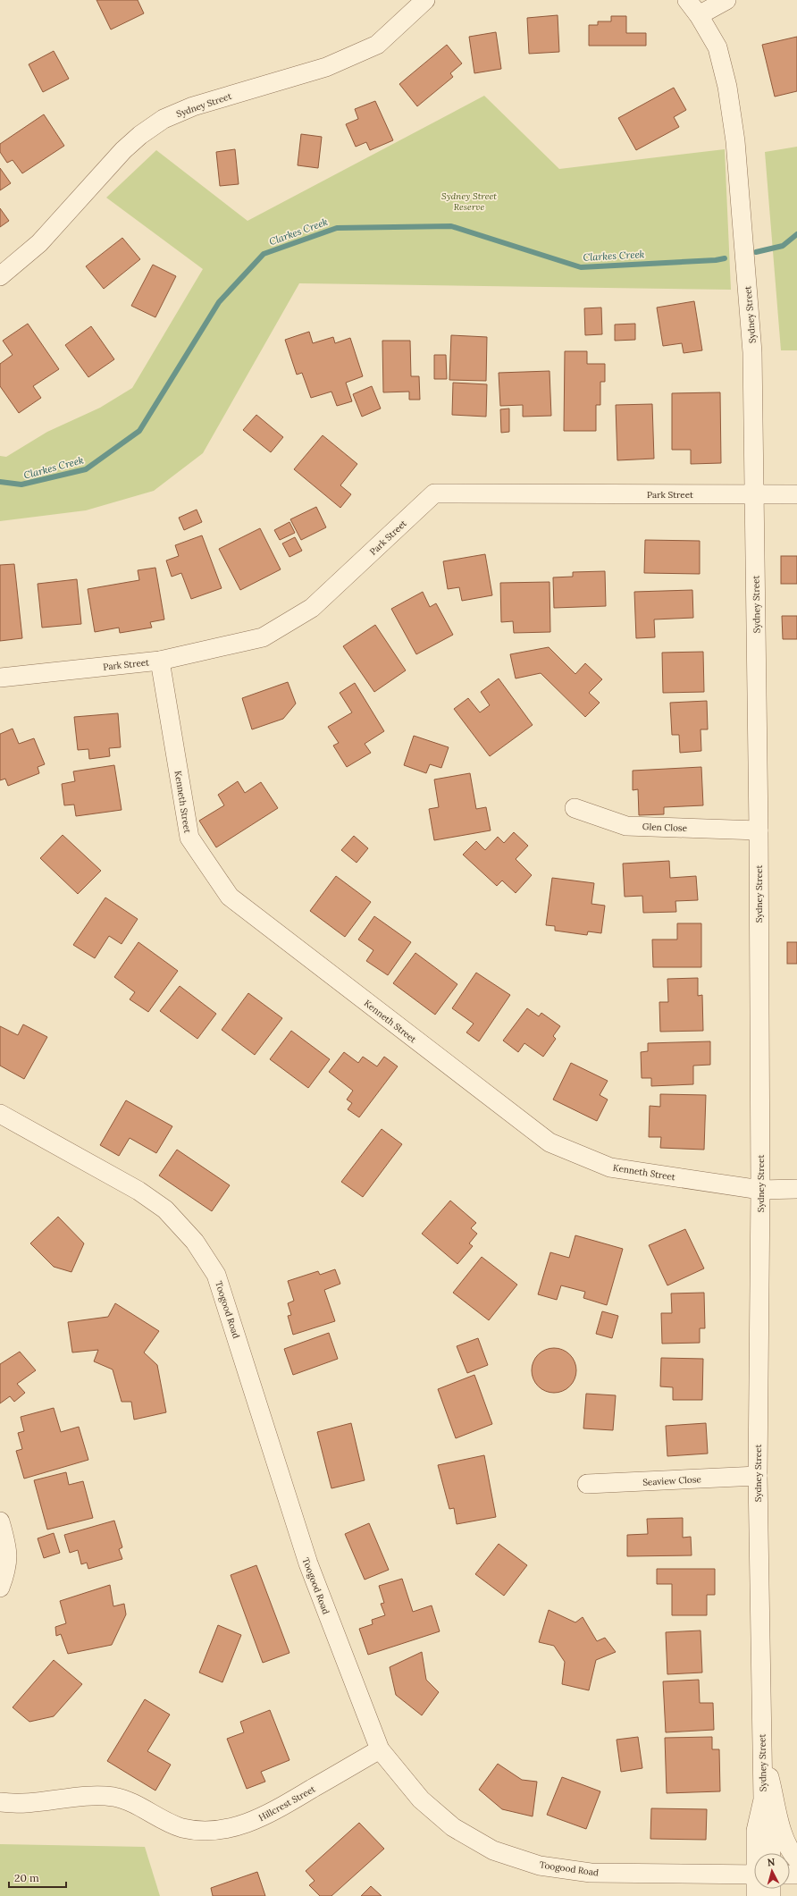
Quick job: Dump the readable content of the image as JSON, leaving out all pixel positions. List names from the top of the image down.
{
  "streets": {
    "street": [
      "Sydney Street",
      "Park Street",
      "Kenneth Street",
      "Glen Close",
      "Toogood Road",
      "Seaview Close",
      "Hillcrest Street"
    ]
  },
  "crossings": [
    ["Sydney Street", "Park Street"],
    ["Sydney Street", "Kenneth Street"],
    ["Sydney Street", "Glen Close"],
    ["Sydney Street", "Seaview Close"],
    ["Park Street", "Kenneth Street"],
    ["Toogood Road", "Hillcrest Street"]
  ],
  "water": ["Clarkes Creek"],
  "parks": ["Sydney Street Reserve"],
  "scale_bar": "20 m",
  "north": "top"
}
